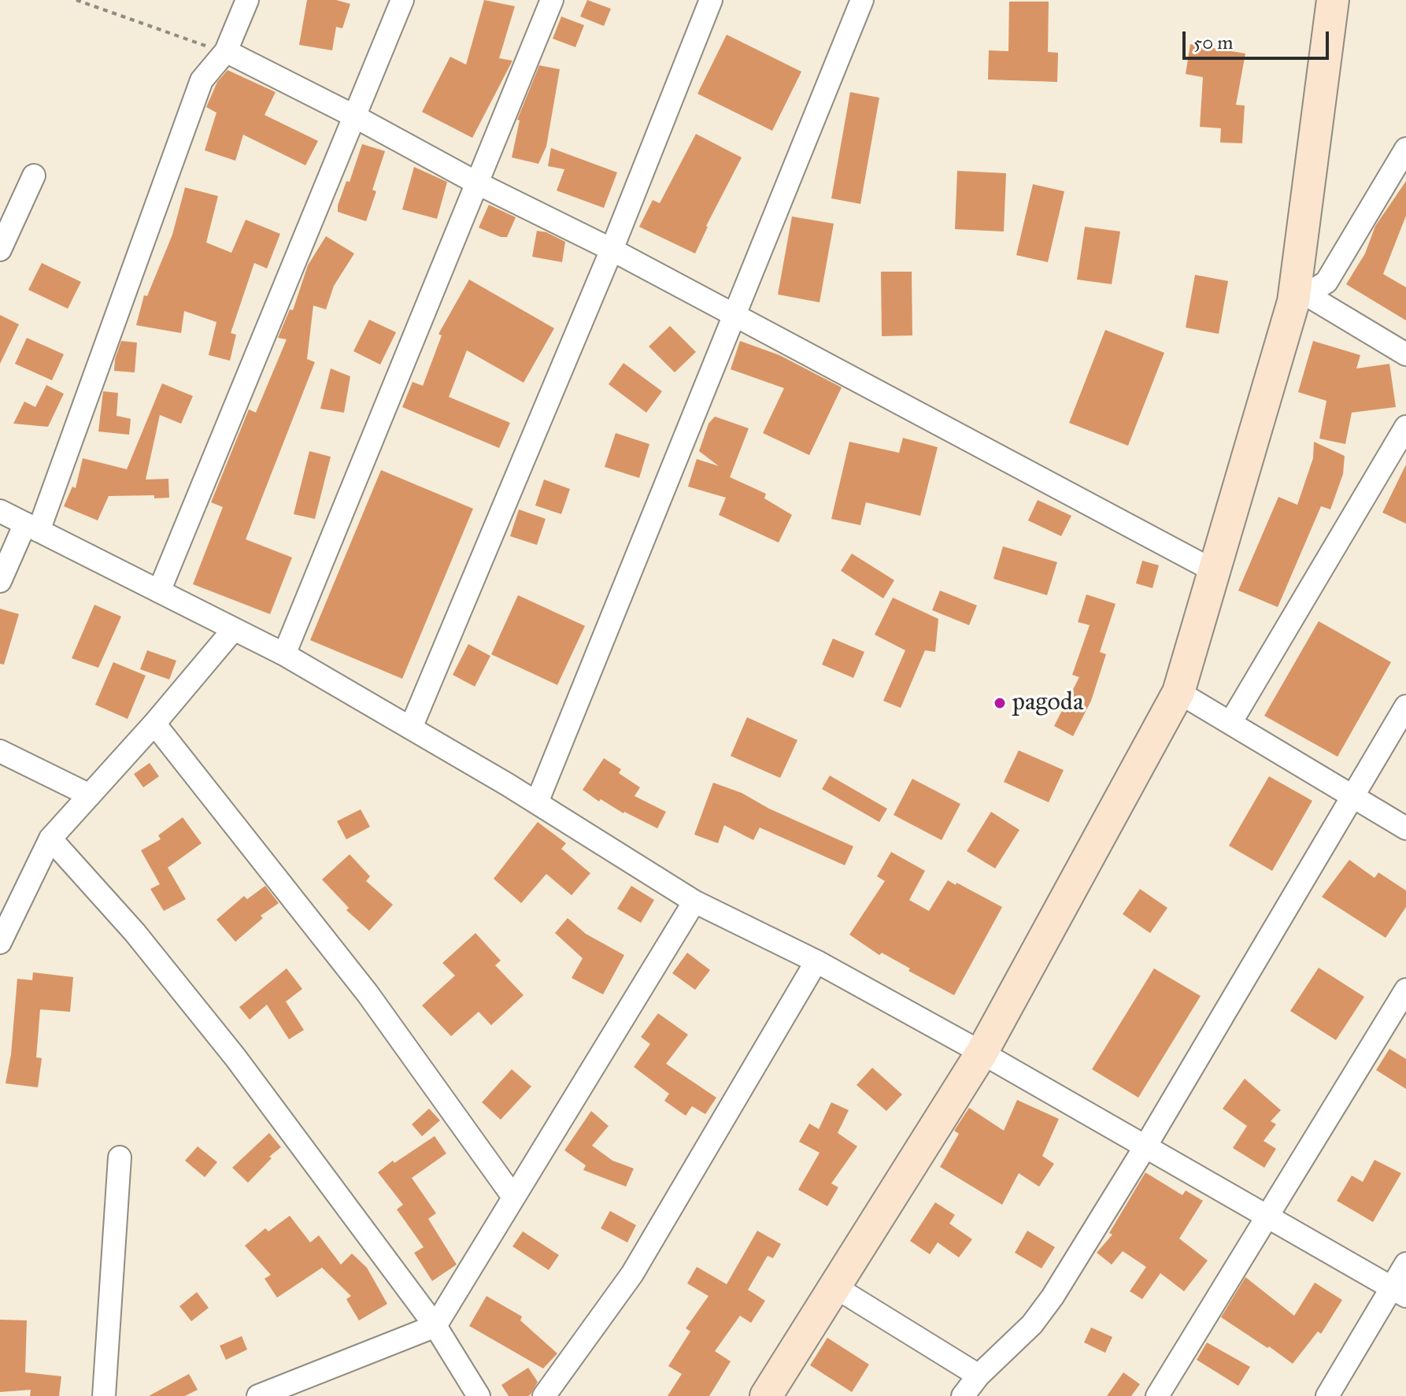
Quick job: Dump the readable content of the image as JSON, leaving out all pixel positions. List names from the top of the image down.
{
  "places": ["pagoda"],
  "scale_bar": "50 m"
}
